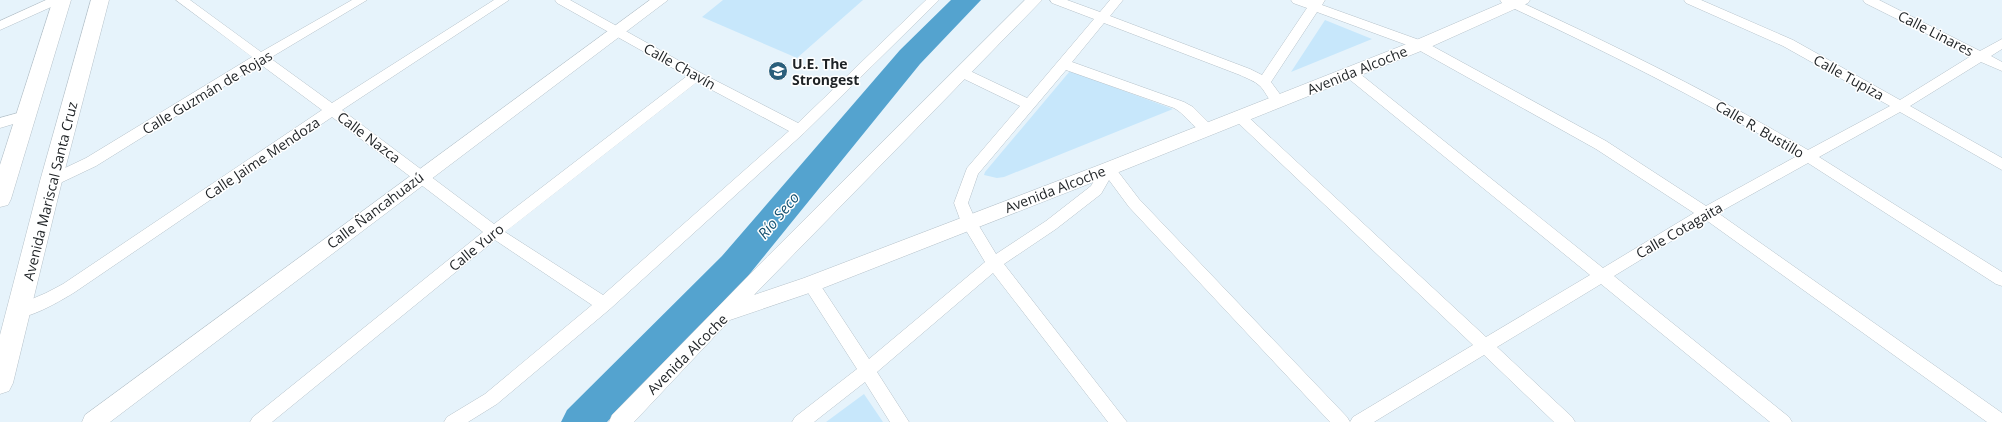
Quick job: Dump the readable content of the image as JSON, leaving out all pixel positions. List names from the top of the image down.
{
  "streets": {
    "main road": ["Avenida Mariscal Santa Cruz"],
    "street": [
      "Calle Linares",
      "Calle Chavín",
      "Avenida Alcoche",
      "Calle Tupiza",
      "Calle Guzmán de Rojas",
      "Calle R. Bustillo",
      "Calle Nazca",
      "Calle Jaime Mendoza",
      "Calle Ñancahuazú",
      "Calle Cotagaita",
      "Calle Yuro"
    ]
  },
  "crossings": [
    ["Calle Linares", "Calle Cotagaita"],
    ["Calle Chavín", "Calle Ñancahuazú"],
    ["Calle Chavín", "Calle Yuro"],
    ["Avenida Alcoche", "Calle R. Bustillo"],
    ["Calle Tupiza", "Calle Cotagaita"],
    ["Calle Guzmán de Rojas", "Calle Nazca"],
    ["Calle Guzmán de Rojas", "Avenida Mariscal Santa Cruz"],
    ["Calle R. Bustillo", "Calle Cotagaita"],
    ["Calle Nazca", "Calle Jaime Mendoza"],
    ["Calle Nazca", "Calle Ñancahuazú"],
    ["Calle Nazca", "Calle Yuro"],
    ["Calle Jaime Mendoza", "Avenida Mariscal Santa Cruz"]
  ],
  "water": ["Río Seco"],
  "places": {
    "school or university": ["U.E. The Strongest"]
  }
}
